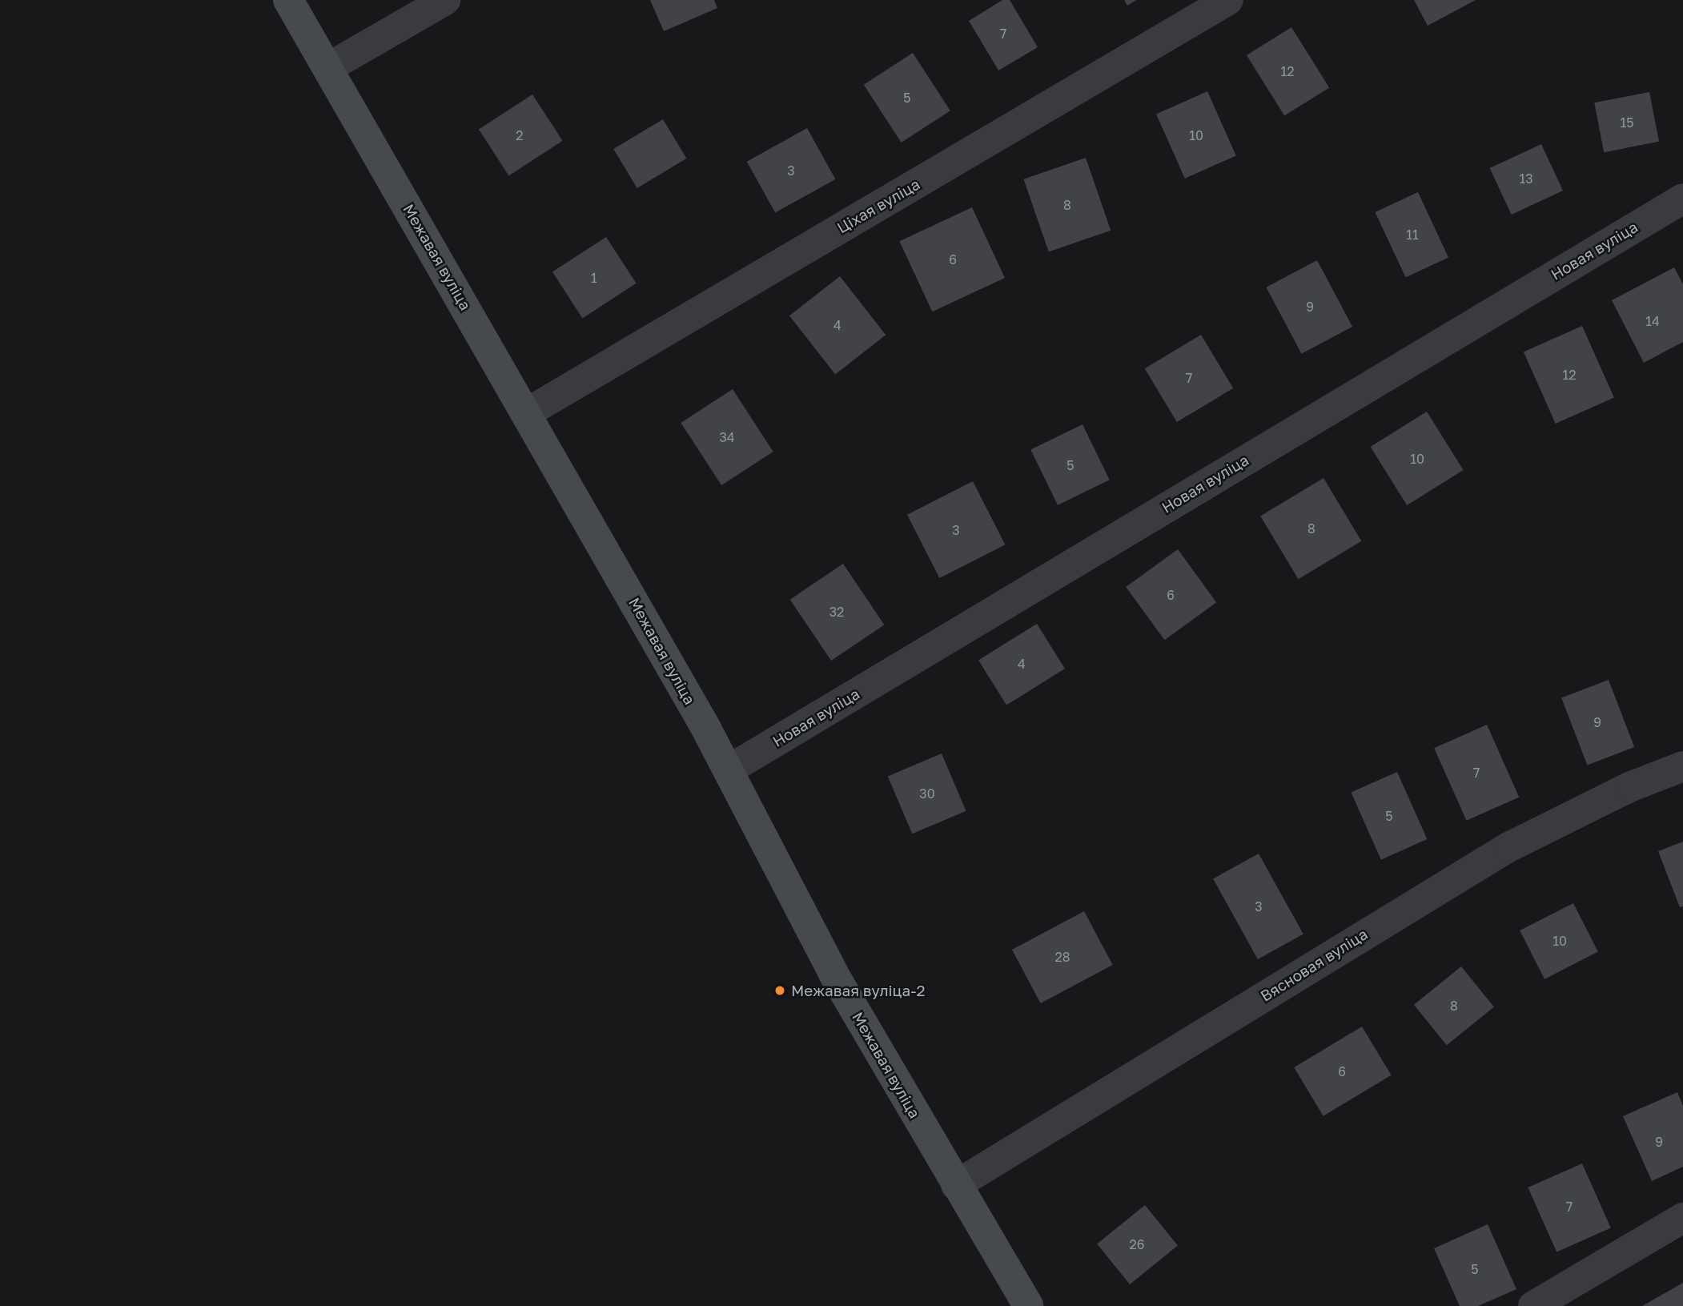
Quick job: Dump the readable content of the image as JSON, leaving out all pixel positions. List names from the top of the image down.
{
  "streets": {
    "street": [
      "Ціхая вуліца",
      "Новая вуліца",
      "Межавая вуліца",
      "Вясновая вуліца"
    ]
  },
  "crossings": [
    ["Ціхая вуліца", "Межавая вуліца"],
    ["Новая вуліца", "Межавая вуліца"],
    ["Межавая вуліца", "Вясновая вуліца"]
  ],
  "places": ["Межавая вуліца-2"],
  "house_numbers": [
    "7",
    "12",
    "5",
    "15",
    "2",
    "10",
    "3",
    "13",
    "8",
    "11",
    "6",
    "1",
    "9",
    "14",
    "4",
    "12",
    "7",
    "34",
    "10",
    "5",
    "8",
    "3",
    "6",
    "32",
    "4",
    "9",
    "7",
    "30",
    "5",
    "3",
    "10",
    "28",
    "8",
    "6",
    "9",
    "7",
    "26",
    "5"
  ]
}
